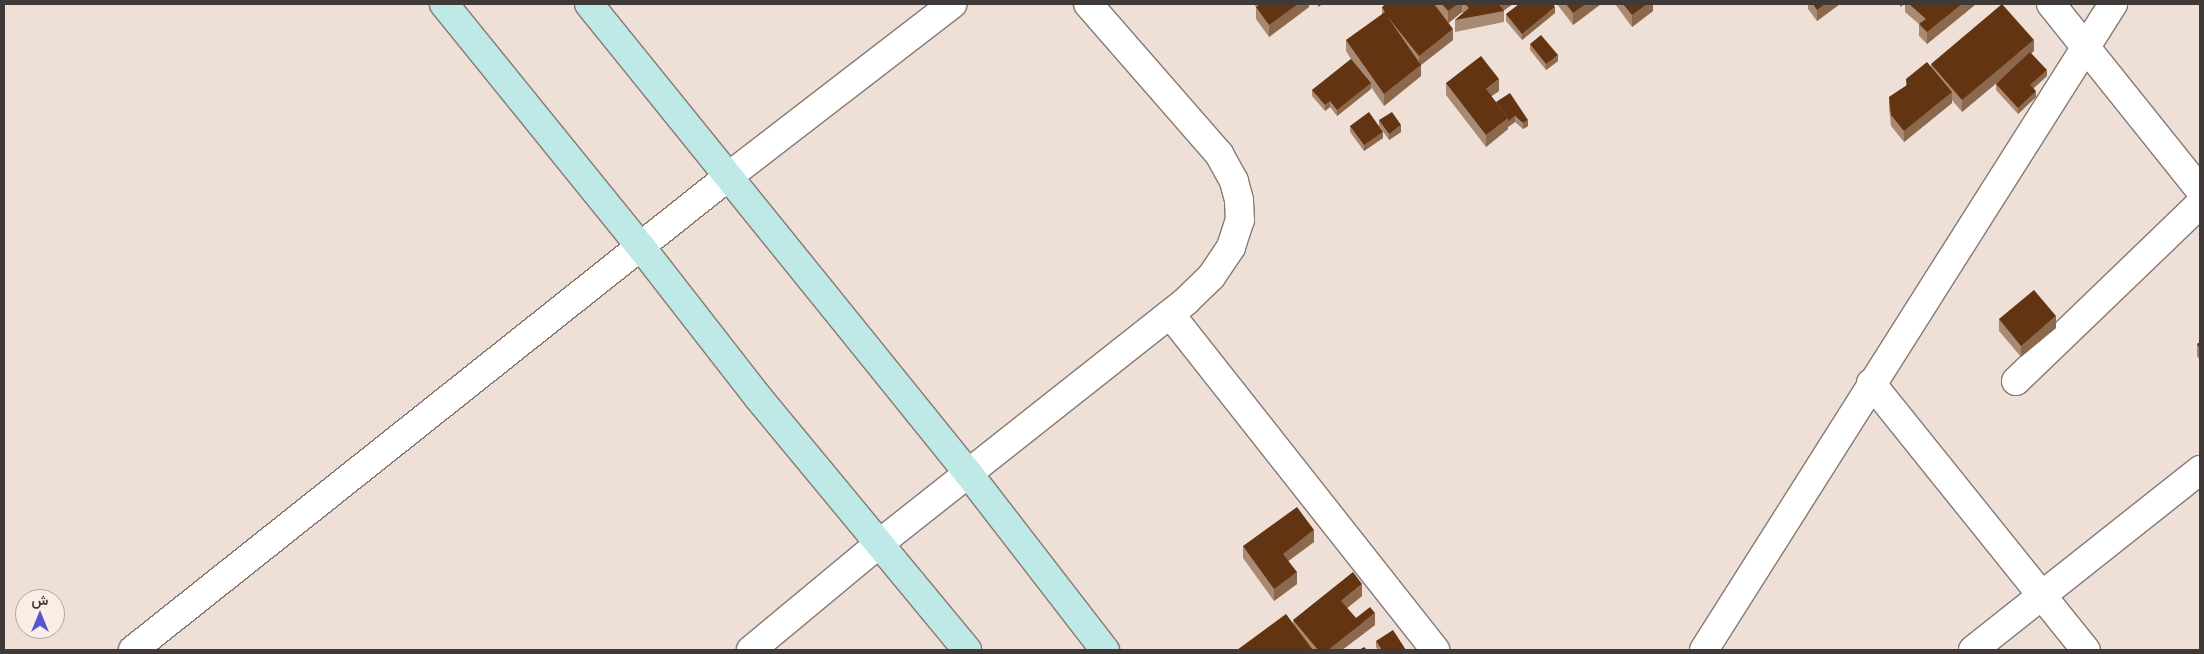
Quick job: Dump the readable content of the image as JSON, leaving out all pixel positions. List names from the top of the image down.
{
  "north": "top"
}
